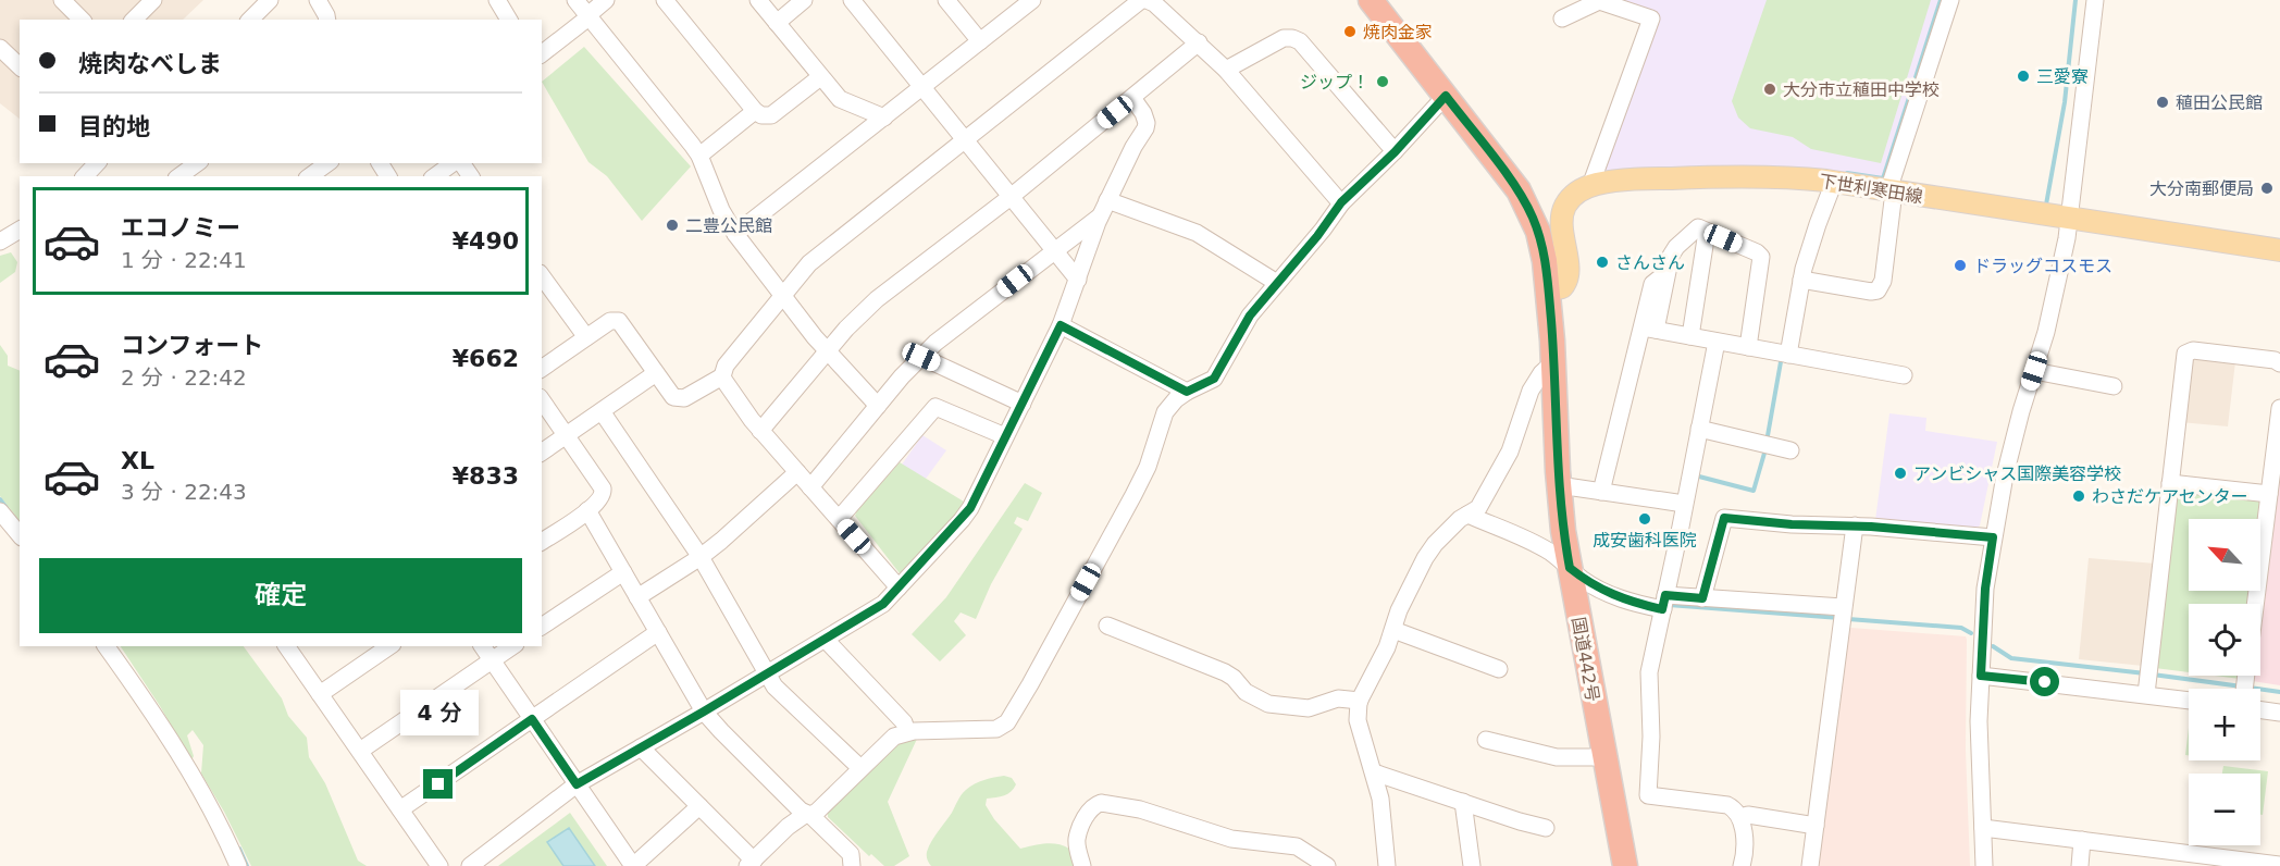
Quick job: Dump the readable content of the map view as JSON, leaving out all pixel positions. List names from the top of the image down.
{
  "streets": {
    "highway": ["国道442号"],
    "main road": ["下世利寒田線"]
  },
  "places": [
    "焼肉金家",
    "三愛寮",
    "ジップ！",
    "大分市立稙田中学校",
    "稙田公民館",
    "大分南郵便局",
    "二豊公民館",
    "さんさん",
    "ドラッグコスモス",
    "アンビシャス国際美容学校",
    "わさだケアセンター",
    "成安歯科医院"
  ],
  "north": "top left",
  "page": {
    "banner": ["焼肉なべしま", "目的地"],
    "list": [
      {
        "name": "エコノミー",
        "note": "1 分 · 22:41",
        "value": "¥490"
      },
      {
        "name": "コンフォート",
        "note": "2 分 · 22:42",
        "value": "¥662"
      },
      {
        "name": "XL",
        "note": "3 分 · 22:43",
        "value": "¥833"
      }
    ],
    "map_buttons": ["+", "−"],
    "buttons": "確定",
    "bubble": "4 分"
  }
}
